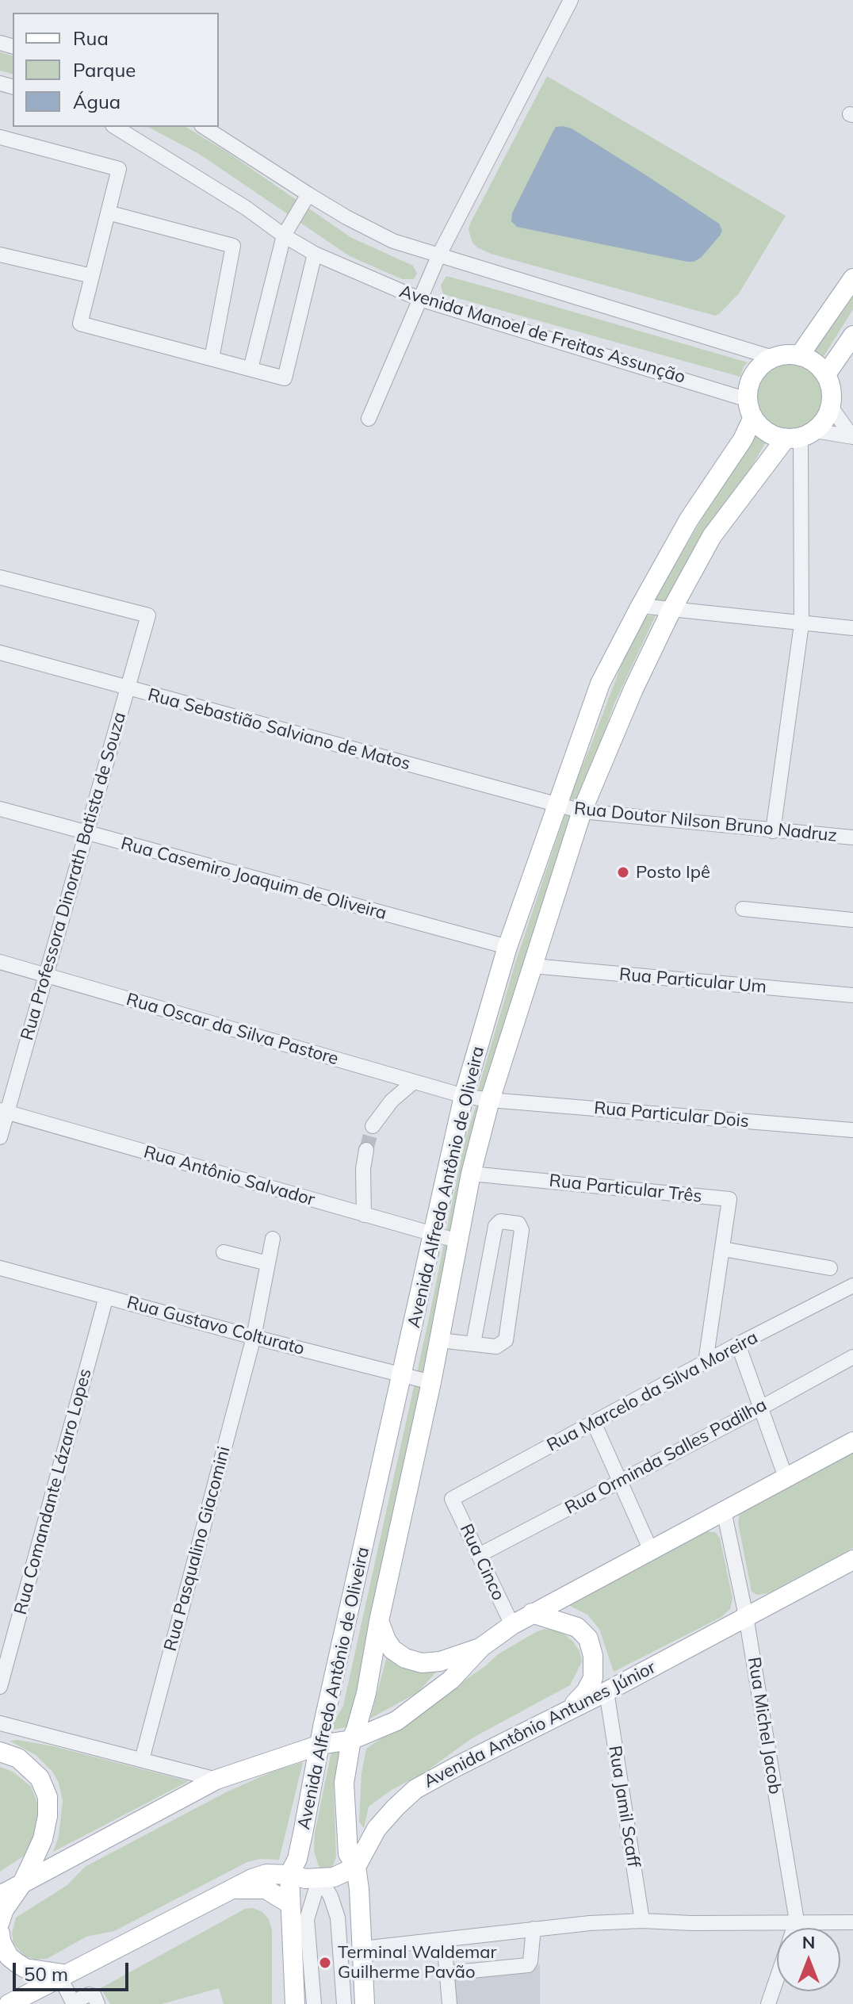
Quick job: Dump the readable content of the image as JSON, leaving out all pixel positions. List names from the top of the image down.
{
  "streets": {
    "main road": ["Avenida Alfredo Antônio de Oliveira", "Avenida Antônio Antunes Júnior"],
    "street": [
      "Avenida Manoel de Freitas Assunção",
      "Rua Sebastião Salviano de Matos",
      "Rua Doutor Nilson Bruno Nadruz",
      "Rua Professora Dinorath Batista de Souza",
      "Rua Casemiro Joaquim de Oliveira",
      "Rua Particular Um",
      "Rua Oscar da Silva Pastore",
      "Rua Particular Dois",
      "Rua Antônio Salvador",
      "Rua Particular Três",
      "Rua Gustavo Colturato",
      "Rua Marcelo da Silva Moreira",
      "Rua Orminda Salles Padilha",
      "Rua Comandante Lázaro Lopes",
      "Rua Pasqualino Giacomini",
      "Rua Cinco",
      "Rua Michel Jacob",
      "Rua Jamil Scaff"
    ]
  },
  "crossings": [
    ["Avenida Manoel de Freitas Assunção", "Avenida Alfredo Antônio de Oliveira"],
    ["Rua Sebastião Salviano de Matos", "Rua Doutor Nilson Bruno Nadruz"],
    ["Rua Sebastião Salviano de Matos", "Rua Professora Dinorath Batista de Souza"],
    ["Rua Sebastião Salviano de Matos", "Avenida Alfredo Antônio de Oliveira"],
    ["Rua Doutor Nilson Bruno Nadruz", "Avenida Alfredo Antônio de Oliveira"],
    ["Rua Professora Dinorath Batista de Souza", "Rua Casemiro Joaquim de Oliveira"],
    ["Rua Professora Dinorath Batista de Souza", "Rua Oscar da Silva Pastore"],
    ["Rua Professora Dinorath Batista de Souza", "Rua Antônio Salvador"],
    ["Rua Casemiro Joaquim de Oliveira", "Avenida Alfredo Antônio de Oliveira"],
    ["Rua Particular Um", "Avenida Alfredo Antônio de Oliveira"],
    ["Rua Oscar da Silva Pastore", "Rua Particular Dois"],
    ["Rua Oscar da Silva Pastore", "Avenida Alfredo Antônio de Oliveira"],
    ["Rua Particular Dois", "Avenida Alfredo Antônio de Oliveira"],
    ["Rua Antônio Salvador", "Avenida Alfredo Antônio de Oliveira"],
    ["Avenida Alfredo Antônio de Oliveira", "Rua Particular Três"],
    ["Avenida Alfredo Antônio de Oliveira", "Rua Gustavo Colturato"],
    ["Avenida Alfredo Antônio de Oliveira", "Avenida Antônio Antunes Júnior"],
    ["Rua Particular Três", "Rua Marcelo da Silva Moreira"],
    ["Rua Gustavo Colturato", "Rua Comandante Lázaro Lopes"],
    ["Rua Gustavo Colturato", "Rua Pasqualino Giacomini"],
    ["Rua Marcelo da Silva Moreira", "Rua Cinco"],
    ["Rua Orminda Salles Padilha", "Rua Cinco"],
    ["Avenida Antônio Antunes Júnior", "Rua Michel Jacob"],
    ["Avenida Antônio Antunes Júnior", "Rua Jamil Scaff"]
  ],
  "places": ["Posto Ipê", "Terminal Waldemar Guilherme Pavão"],
  "legend": ["Rua", "Parque", "Água"],
  "scale_bar": "50 m",
  "north": "top"
}
